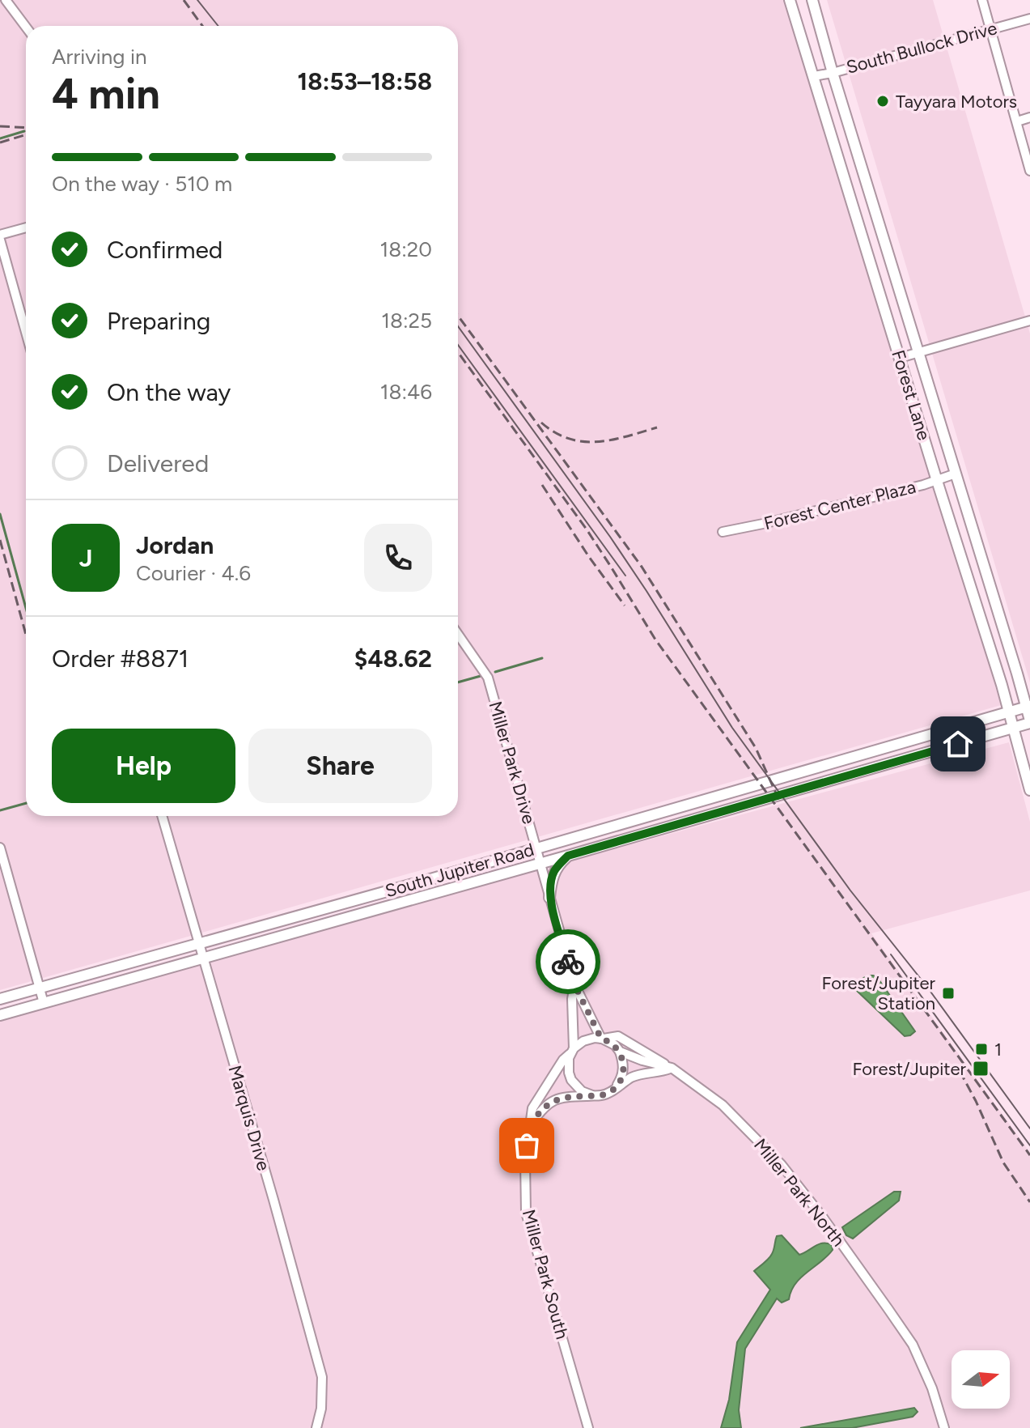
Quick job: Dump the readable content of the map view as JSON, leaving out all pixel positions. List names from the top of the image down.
{
  "streets": {
    "main road": ["Forest Lane", "South Jupiter Road"],
    "street": [
      "South Bullock Drive",
      "Forest Center Plaza",
      "Miller Park Drive",
      "Marquis Drive",
      "Miller Park North",
      "Miller Park South"
    ]
  },
  "crossings": [
    ["South Bullock Drive", "Forest Lane"],
    ["Forest Lane", "Forest Center Plaza"],
    ["Forest Lane", "South Jupiter Road"],
    ["Miller Park Drive", "South Jupiter Road"],
    ["Miller Park Drive", "Miller Park North"],
    ["South Jupiter Road", "Marquis Drive"],
    ["Miller Park North", "Miller Park South"]
  ],
  "places": {
    "other": ["Tayyara Motors"],
    "transit": ["Forest/Jupiter Station", "1", "Forest/Jupiter"]
  },
  "north": "right",
  "page": {
    "heading": ["4 min", "Arriving in", "18:53–18:58"],
    "panel": [
      "Jordan",
      "Courier · 4.6",
      "Order #8871",
      "$48.62"
    ],
    "bar": "On the way · 510 m",
    "list": [
      ["Confirmed", "18:20"],
      ["Preparing", "18:25"],
      ["On the way", "18:46"],
      "Delivered"
    ],
    "round": "J",
    "buttons": ["Help", "Share"]
  }
}
